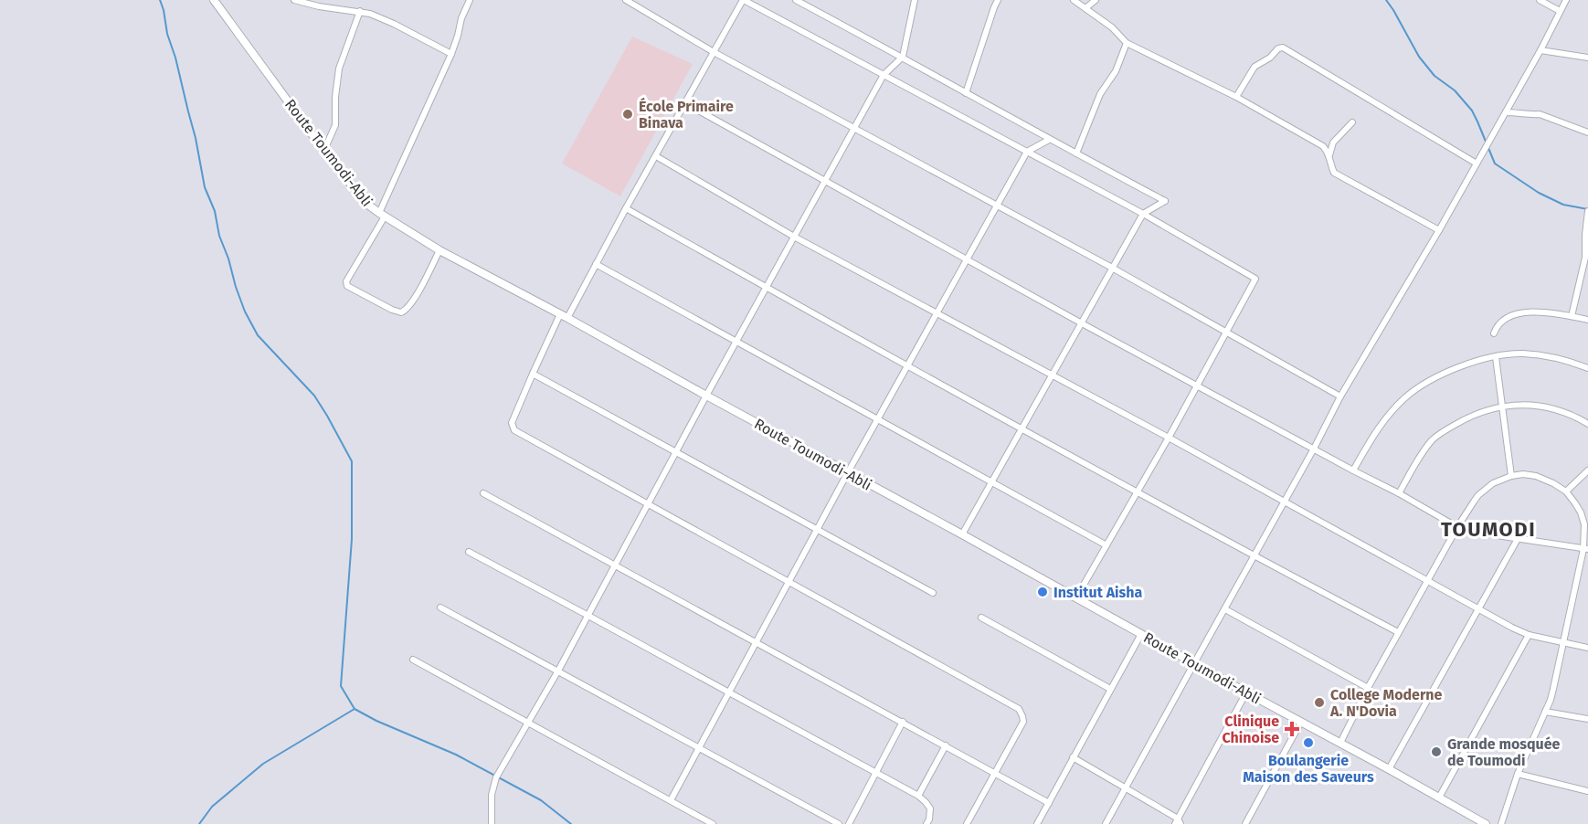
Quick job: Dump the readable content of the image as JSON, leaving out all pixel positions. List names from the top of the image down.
{
  "streets": {
    "street": ["Route Toumodi-Abli"]
  },
  "districts": ["TOUMODI"],
  "places": {
    "other": [
      "École Primaire Binava",
      "Institut Aisha",
      "College Moderne A. N'Dovia",
      "Boulangerie Maison des Saveurs",
      "Grande mosquée de Toumodi"
    ],
    "health": ["Clinique Chinoise"]
  }
}
